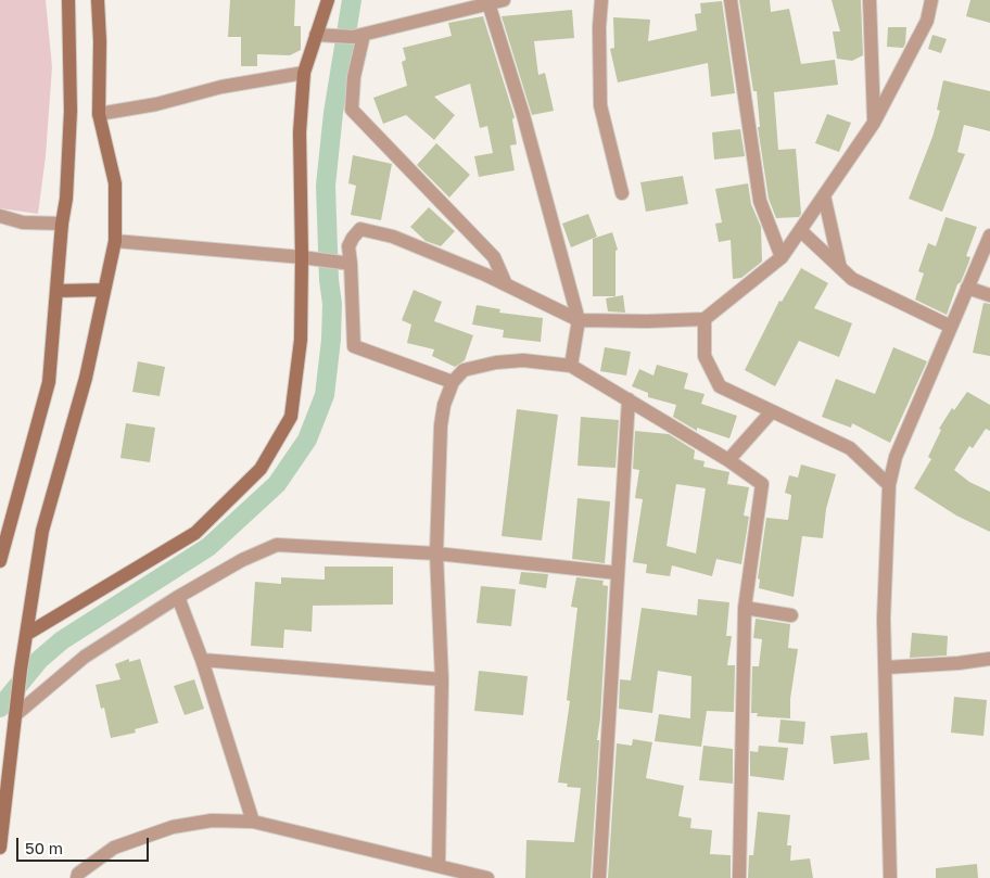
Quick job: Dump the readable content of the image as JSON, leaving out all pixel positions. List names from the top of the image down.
{
  "scale_bar": "50 m"
}
